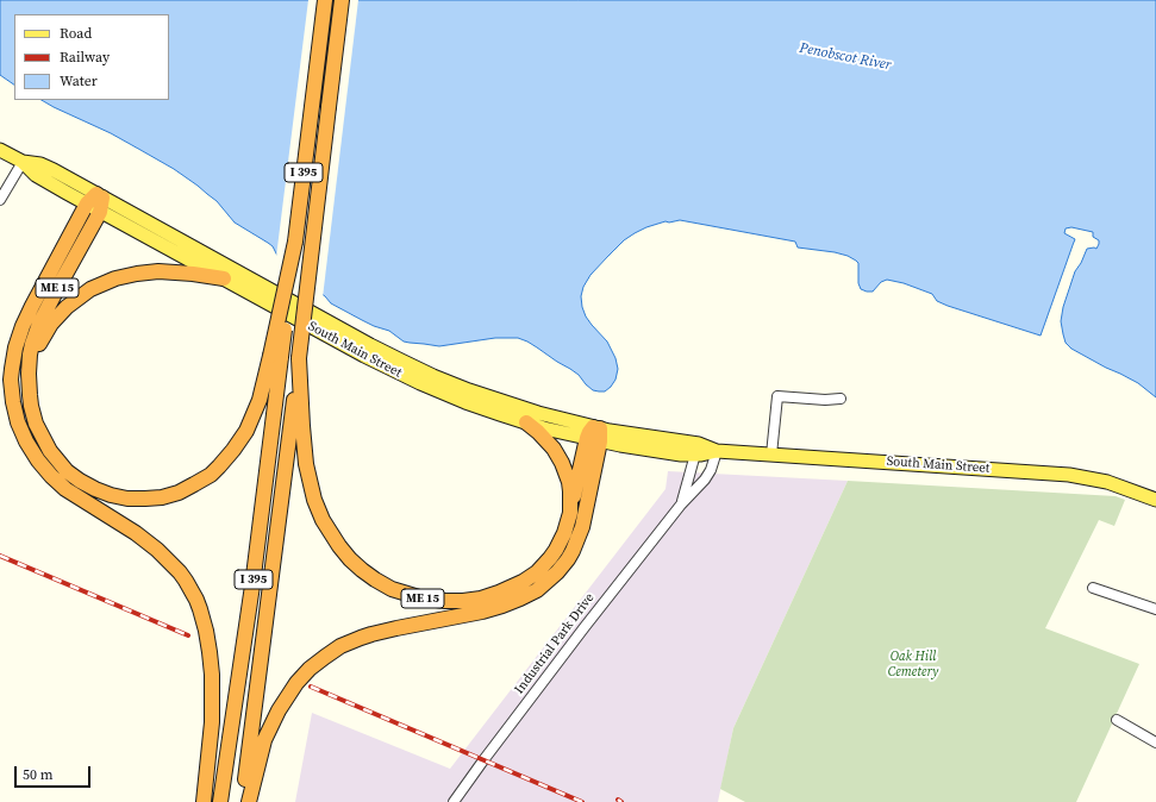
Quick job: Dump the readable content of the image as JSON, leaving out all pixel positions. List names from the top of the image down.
{
  "streets": {
    "highway": ["I 395", "ME 15"],
    "main road": ["South Main Street"],
    "street": ["Industrial Park Drive"]
  },
  "crossings": [
    ["I 395", "ME 15"],
    ["ME 15", "South Main Street"],
    ["South Main Street", "Industrial Park Drive"]
  ],
  "water": ["Penobscot River"],
  "parks": ["Oak Hill Cemetery"],
  "legend": ["Road", "Railway", "Water"],
  "scale_bar": "50 m"
}
